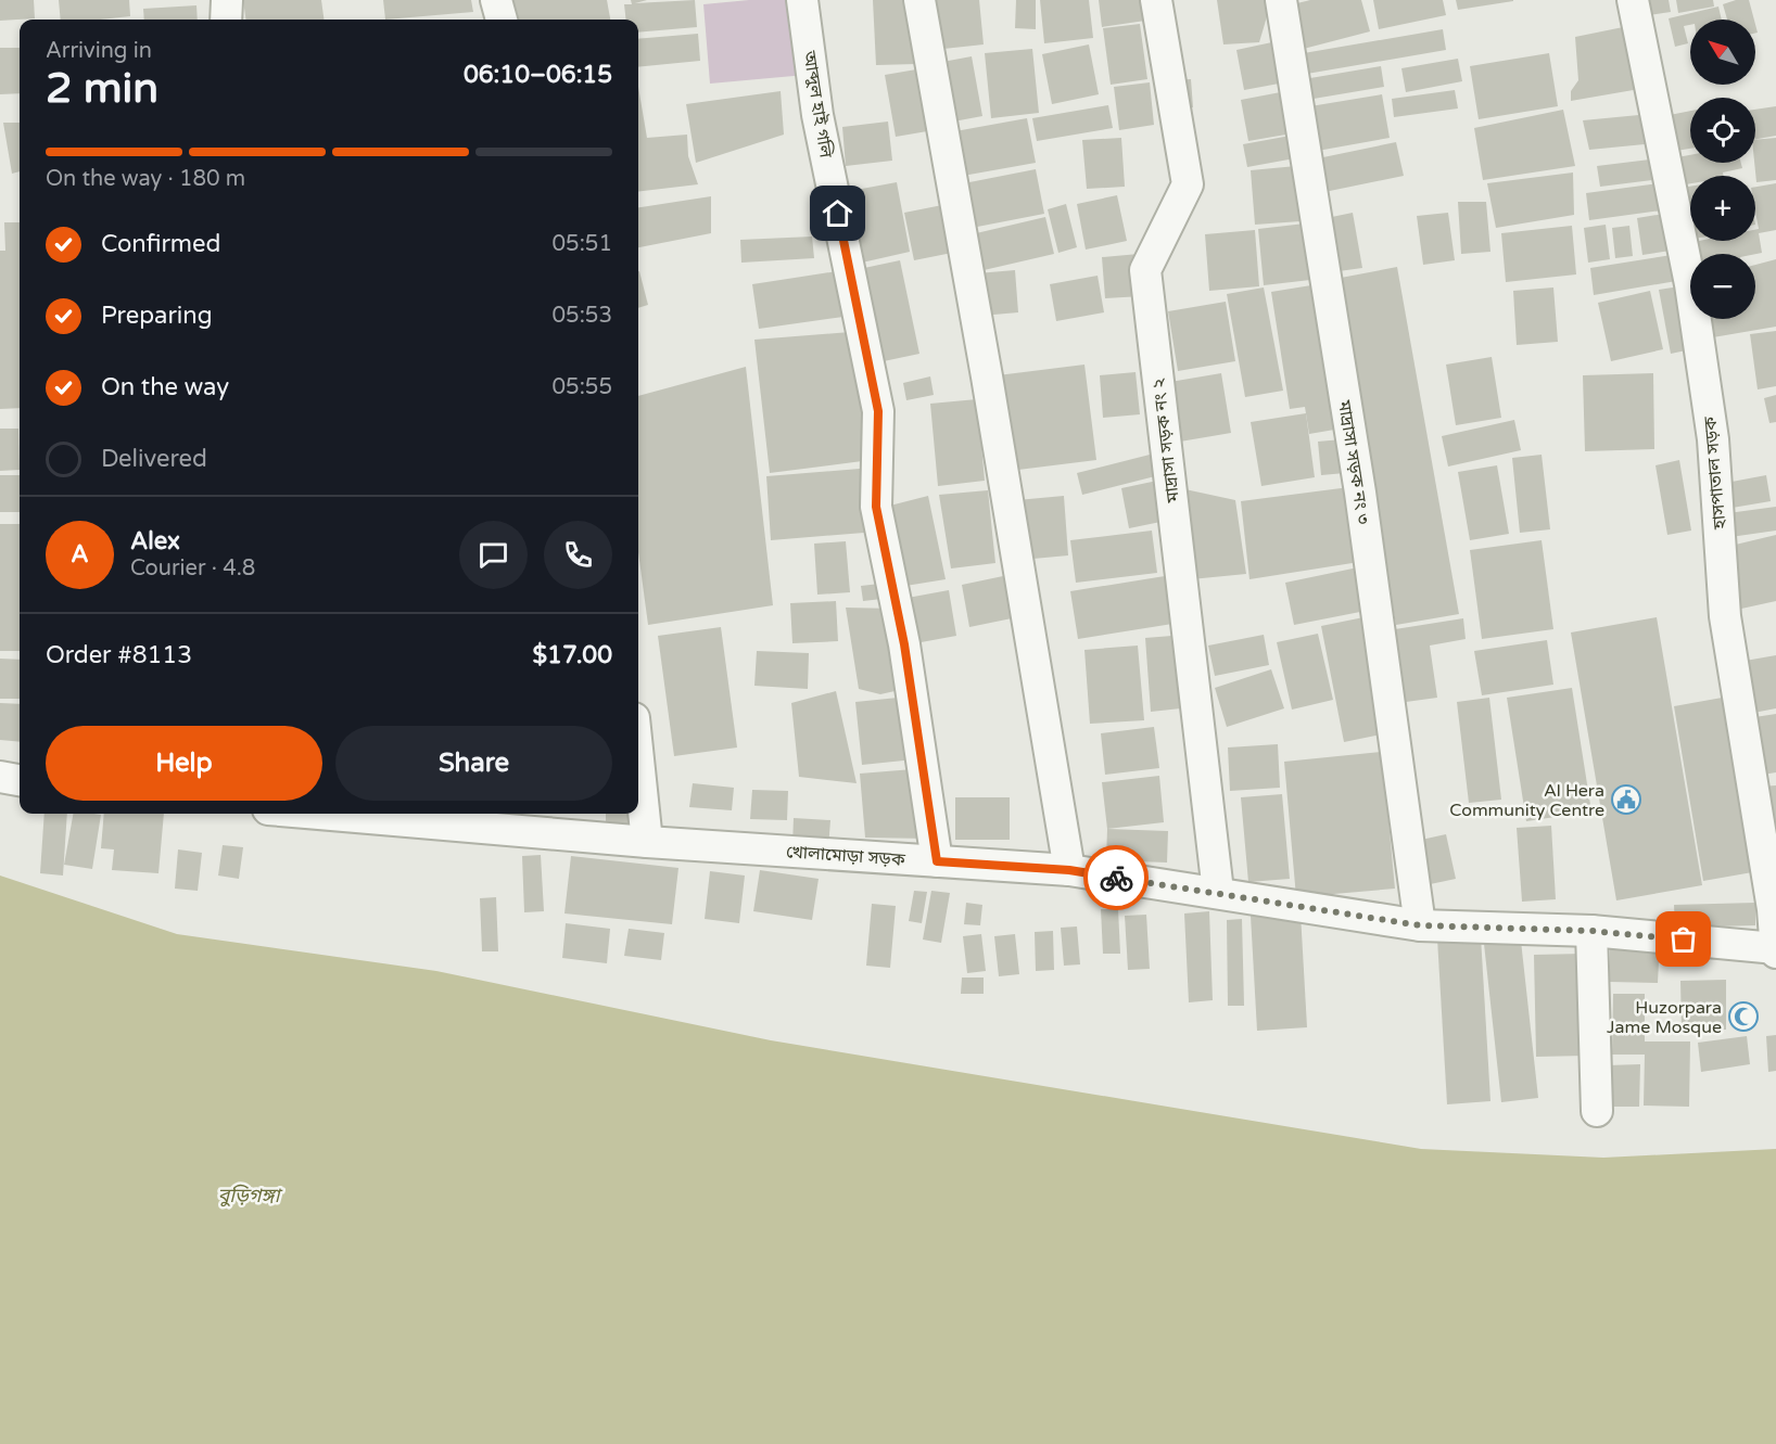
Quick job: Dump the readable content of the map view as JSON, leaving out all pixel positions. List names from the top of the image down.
{
  "streets": {
    "street": [
      "আব্দুল হাই গলি",
      "মাদ্রাসা সড়ক নং ২",
      "মাদ্রাসা সড়ক নং ৩",
      "হাসপাতাল সড়ক",
      "খোলামোড়া সড়ক"
    ]
  },
  "crossings": [
    ["আব্দুল হাই গলি", "খোলামোড়া সড়ক"],
    ["মাদ্রাসা সড়ক নং ২", "খোলামোড়া সড়ক"],
    ["মাদ্রাসা সড়ক নং ৩", "খোলামোড়া সড়ক"],
    ["হাসপাতাল সড়ক", "খোলামোড়া সড়ক"]
  ],
  "water": ["বুড়িগঙ্গা"],
  "places": {
    "public building": ["Al Hera Community Centre"],
    "mosque": ["Huzorpara Jame Mosque"]
  },
  "north": "top left",
  "page": {
    "map_buttons": ["+", "−"],
    "heading": ["2 min", "Arriving in", "06:10–06:15"],
    "panel": [
      "Alex",
      "Courier · 4.8",
      "Order #8113",
      "$17.00"
    ],
    "bar": "On the way · 180 m",
    "list": [
      ["Confirmed", "05:51"],
      ["Preparing", "05:53"],
      ["On the way", "05:55"],
      "Delivered"
    ],
    "round": "A",
    "buttons": ["Help", "Share"]
  }
}
